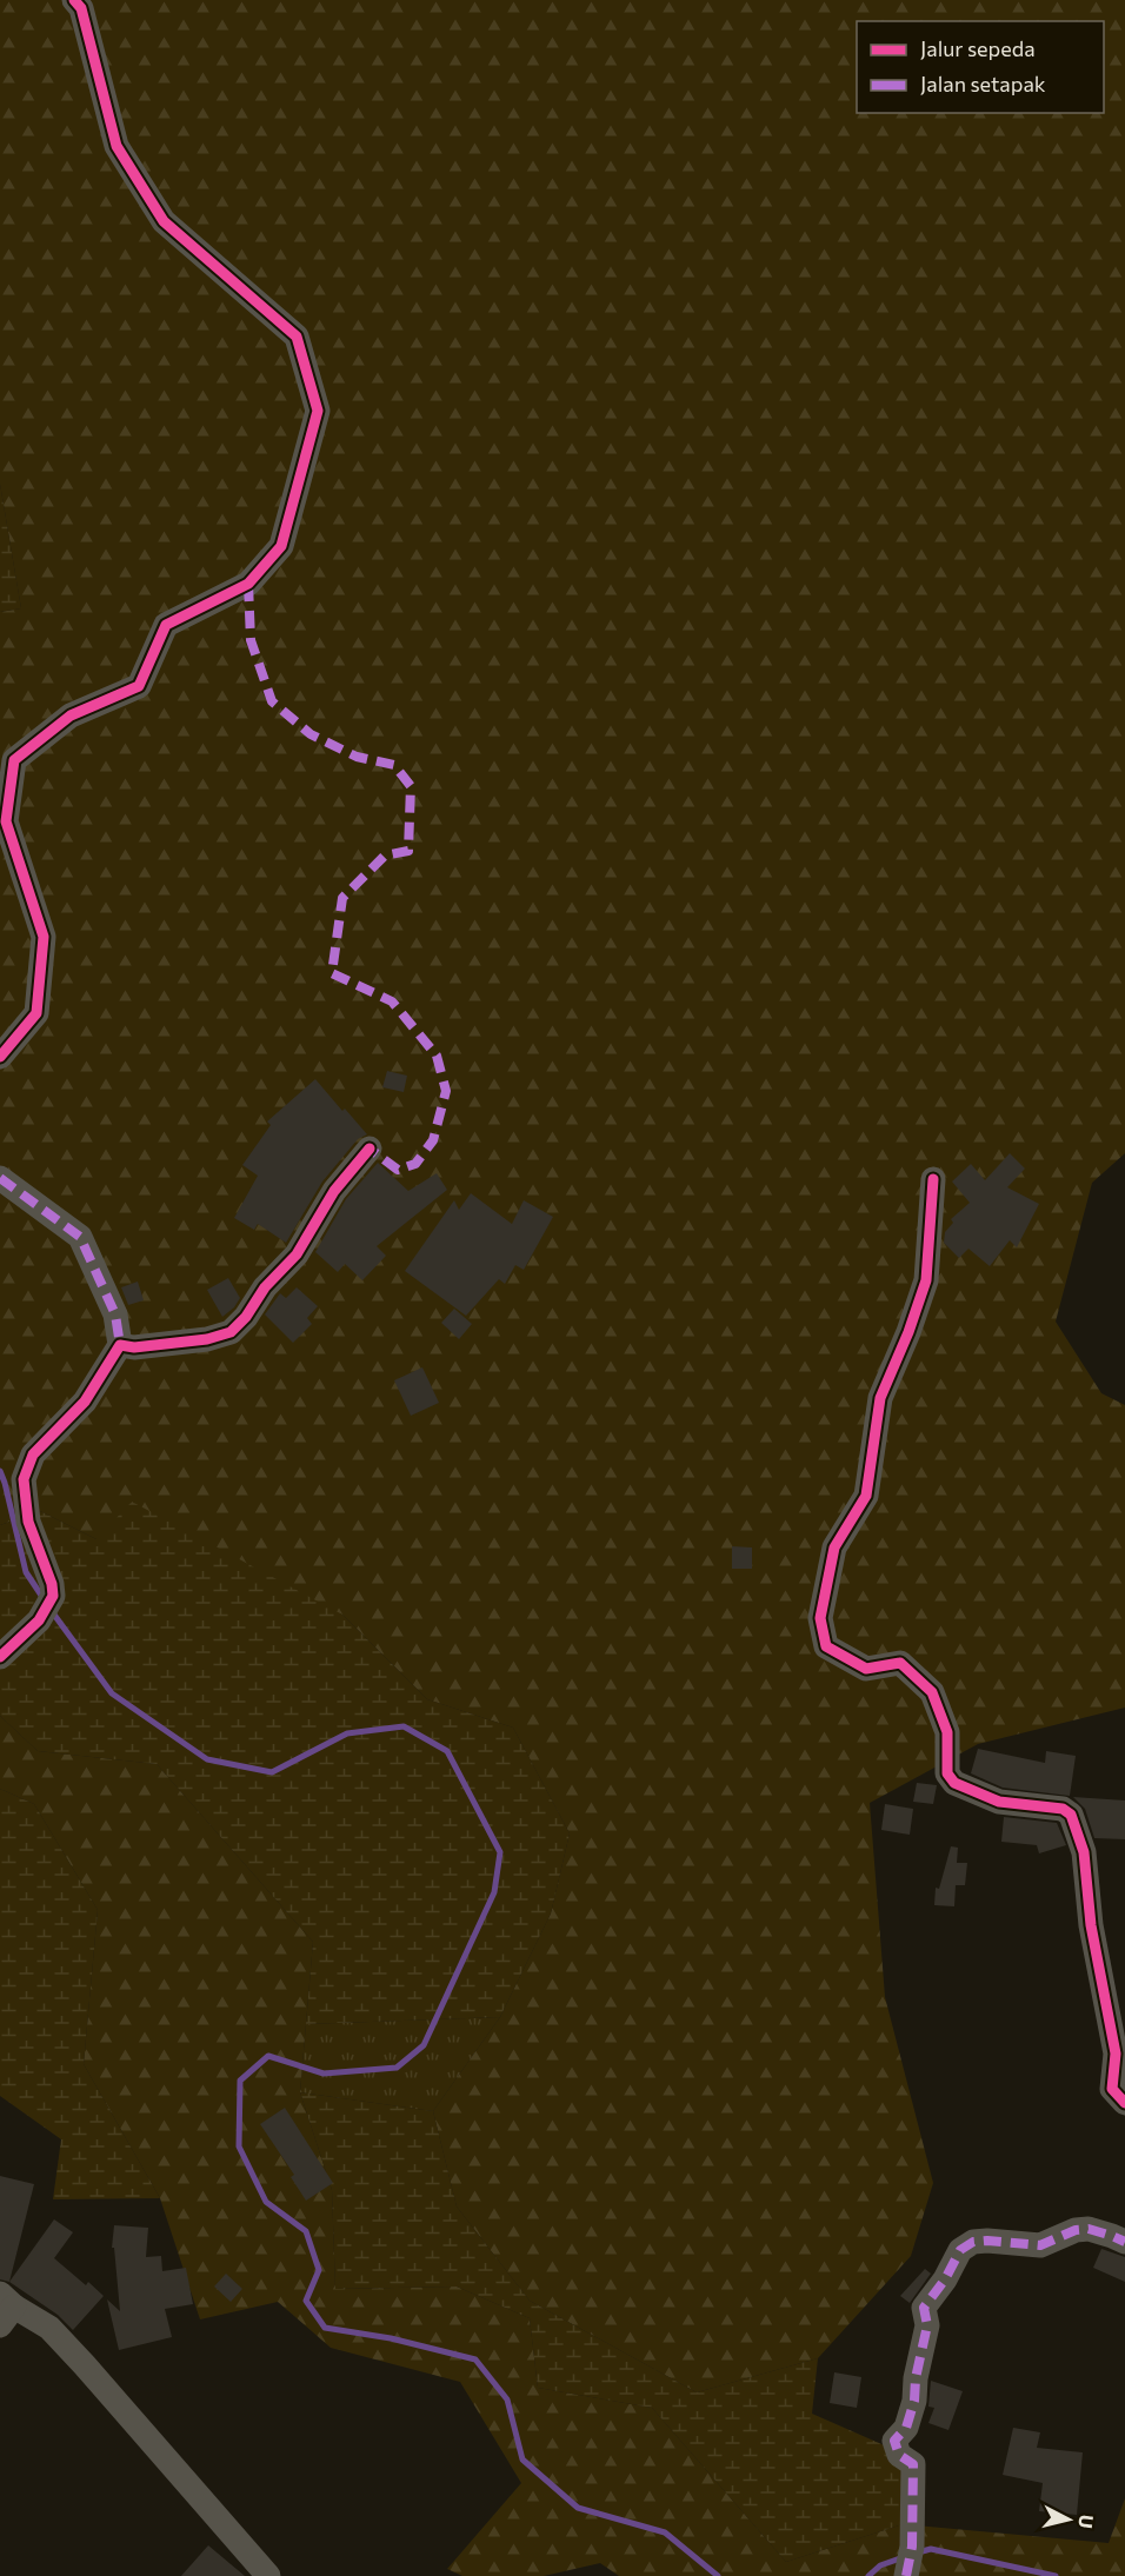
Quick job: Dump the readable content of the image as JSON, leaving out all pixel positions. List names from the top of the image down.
{
  "legend": ["Jalur sepeda", "Jalan setapak"],
  "north": "right"
}
